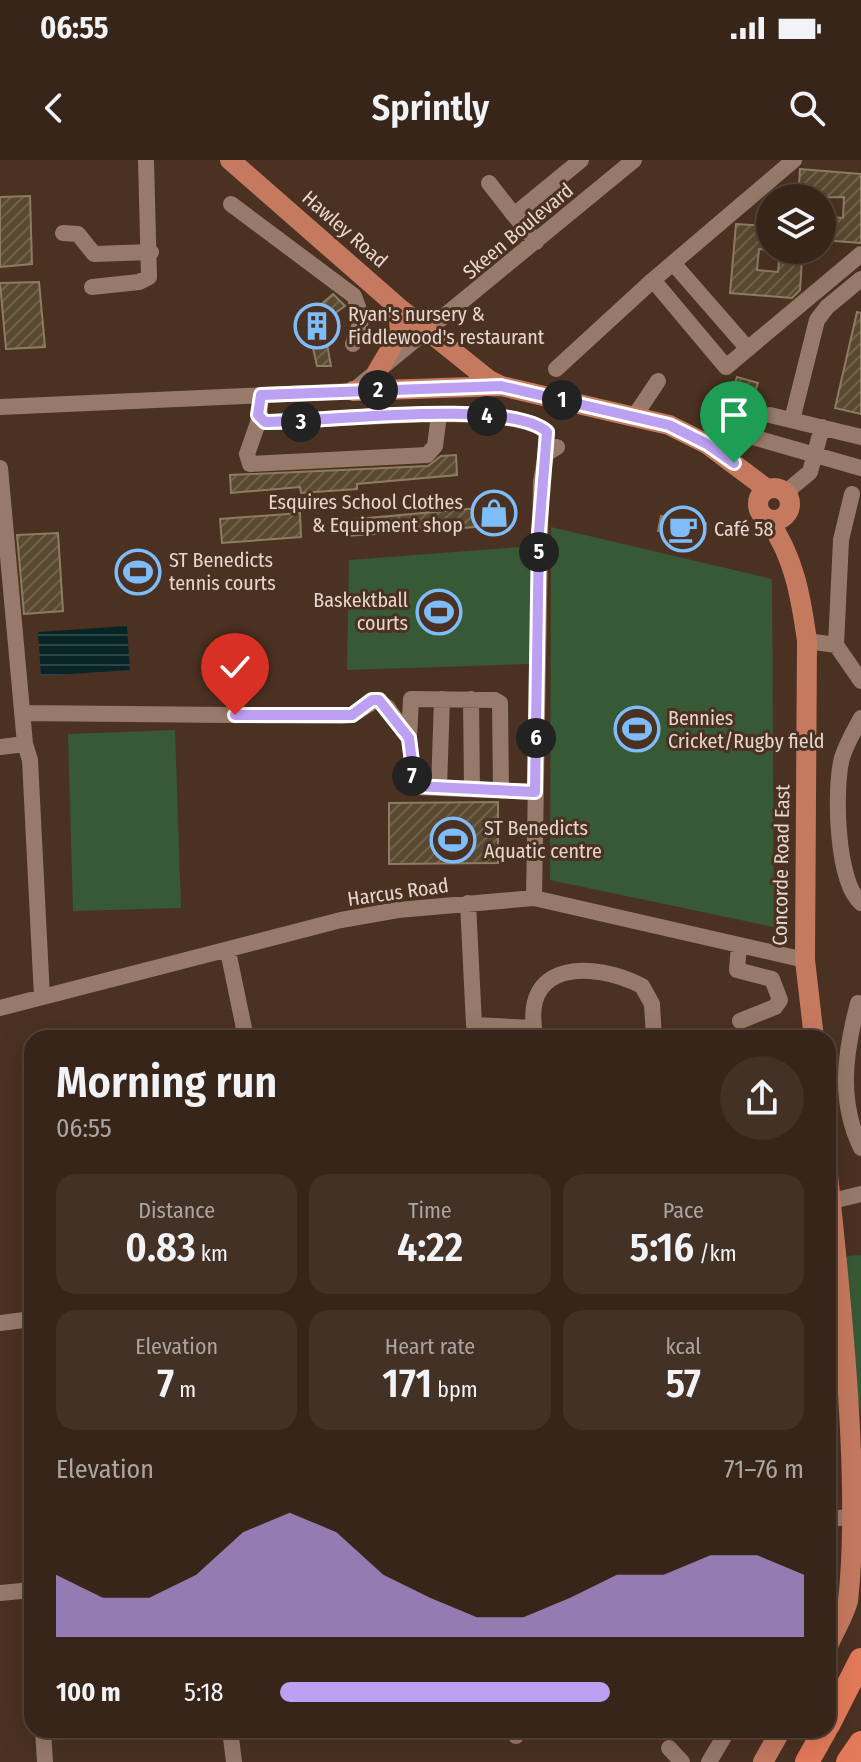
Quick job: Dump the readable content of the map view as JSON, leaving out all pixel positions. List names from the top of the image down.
{
  "streets": {
    "main road": ["Hawley Road", "Concorde Road East"],
    "street": ["Skeen Boulevard", "Harcus Road"]
  },
  "crossings": [
    ["Hawley Road", "Skeen Boulevard"],
    ["Hawley Road", "Concorde Road East"],
    ["Skeen Boulevard", "Concorde Road East"],
    ["Concorde Road East", "Harcus Road"]
  ],
  "places": {
    "building": ["Ryan's nursery & Fiddlewood's restaurant"],
    "shop": ["Esquires School Clothes & Equipment shop"],
    "cafe": ["Café 58"],
    "sports": [
      "ST Benedicts tennis courts",
      "Baskektball courts",
      "Bennies Cricket/Rugby field",
      "ST Benedicts Aquatic centre"
    ]
  },
  "page": {
    "status": "06:55",
    "header": "Sprintly",
    "pins": [
      "2",
      "1",
      "4",
      "3",
      "5",
      "6",
      "7"
    ],
    "heading": ["Morning run", "06:55"],
    "stats": [
      ["Distance", "0.83 km"],
      ["Time", "4:22"],
      ["Pace", "5:16 /km"],
      ["Elevation", "7 m"],
      ["Heart rate", "171 bpm"],
      ["kcal", "57"]
    ],
    "chart": ["Elevation", "71–76 m"],
    "list": [
      {
        "name": "100 m",
        "note": "5:18"
      }
    ]
  }
}
